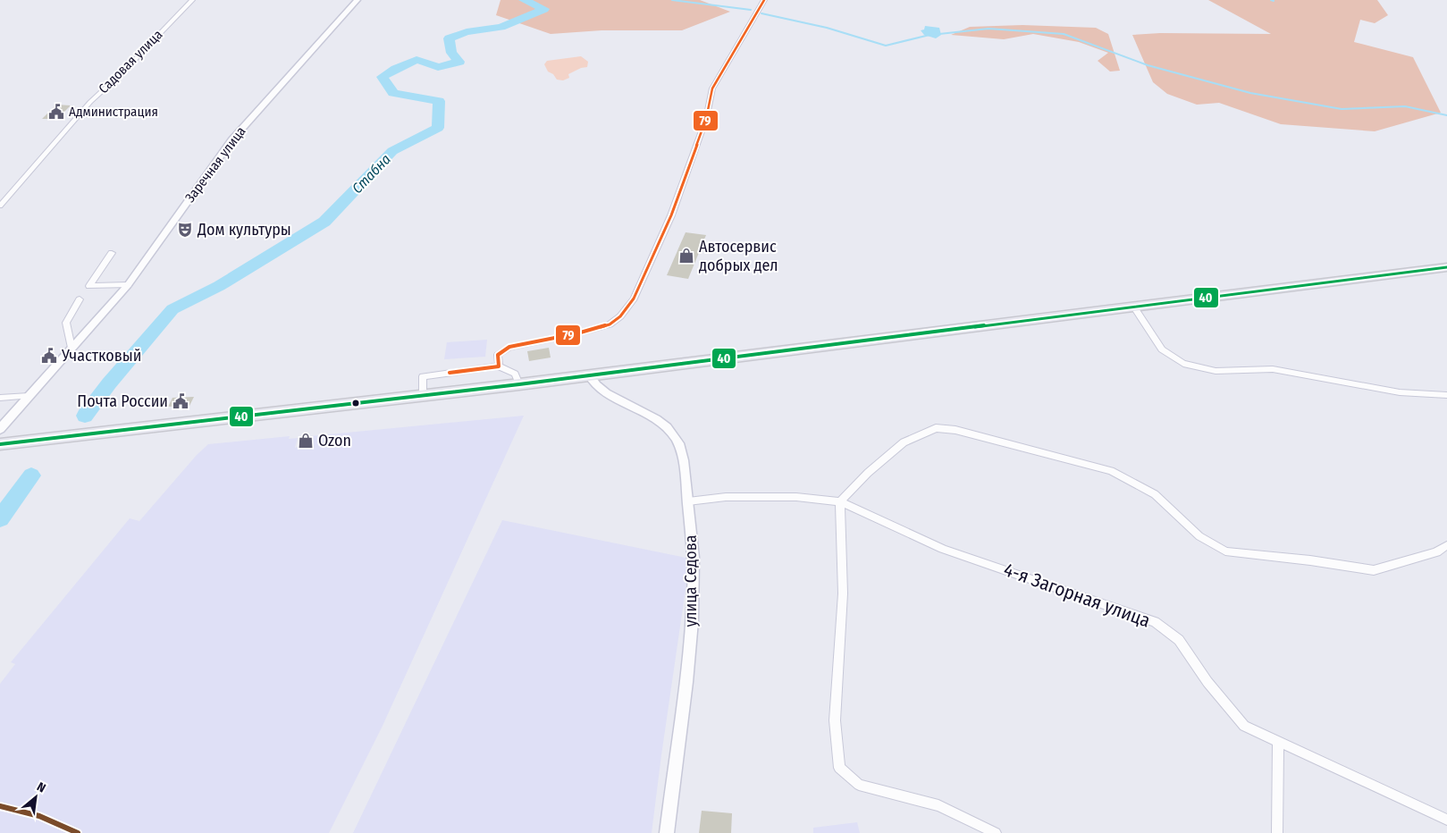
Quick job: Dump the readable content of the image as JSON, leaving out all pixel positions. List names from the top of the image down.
{
  "streets": {
    "street": [
      "Садовая улица",
      "Заречная улица",
      "улица Седова",
      "4-я Загорная улица"
    ]
  },
  "crossings": [
    ["улица Седова", "4-я Загорная улица"]
  ],
  "water": ["Стабна"],
  "places": {
    "public building": ["Администрация", "Участковый", "Почта России"],
    "theatre": ["Дом культуры"],
    "shop": ["Автосервис добрых дел", "Ozon"]
  },
  "lines": ["transit line 79", "transit line 40"],
  "north": "top right"
}
